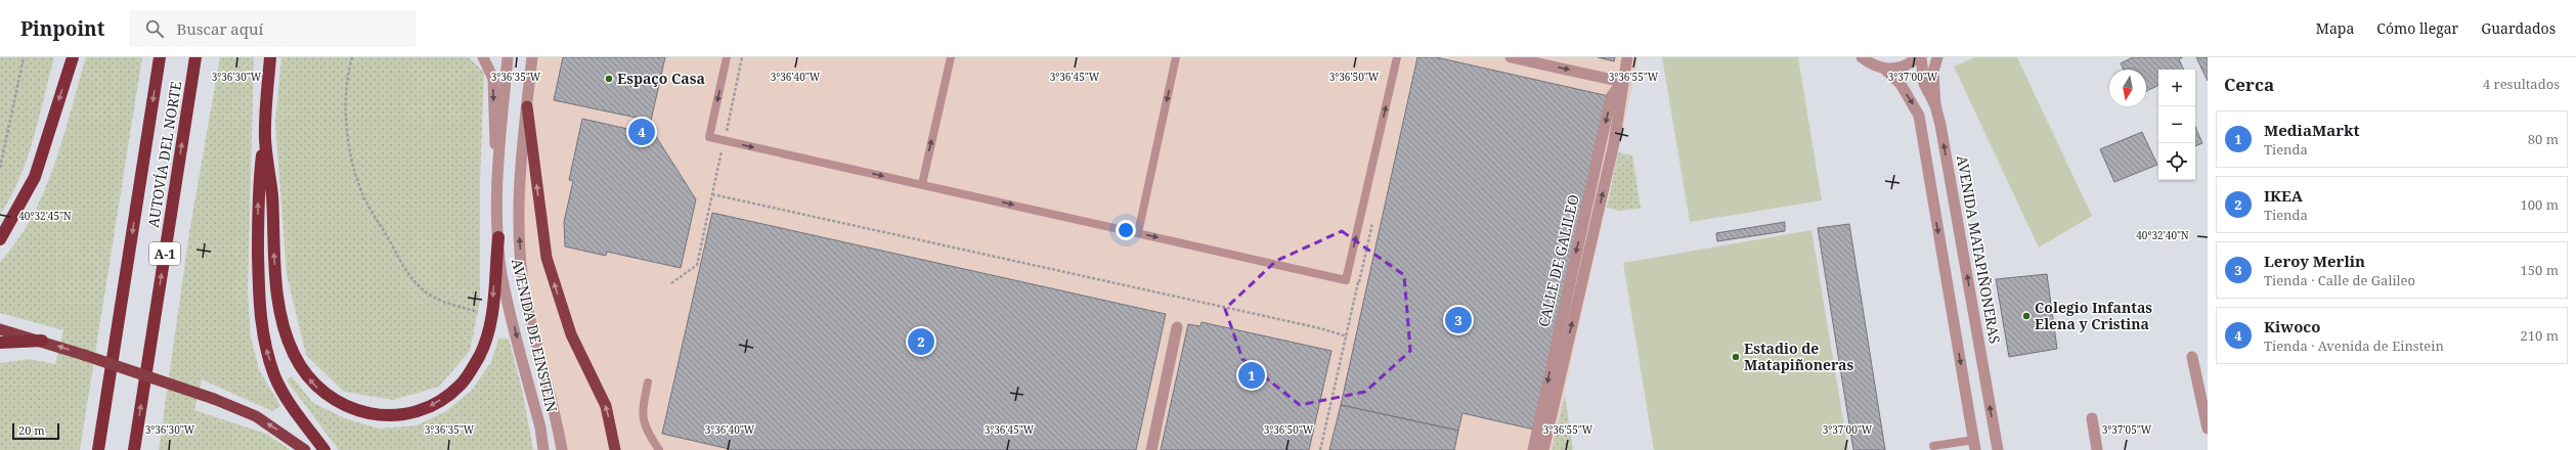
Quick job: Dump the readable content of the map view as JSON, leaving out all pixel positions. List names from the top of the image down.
{
  "streets": {
    "highway": ["AUTOVÍA DEL NORTE", "A-1"],
    "street": ["AVENIDA MATAPIÑONERAS", "CALLE DE GALILEO", "AVENIDA DE EINSTEIN"]
  },
  "places": ["Espaço Casa", "Colegio Infantas Elena y Cristina", "Estadio de Matapiñoneras"],
  "scale_bar": "20 m",
  "north": "bottom",
  "page": {
    "header": "Pinpoint",
    "search": "Buscar aquí",
    "nav": ["Mapa", "Cómo llegar", "Guardados"],
    "heading": ["Cerca", "4 resultados"],
    "map_buttons": ["+", "−"],
    "list": [
      {
        "mark": "1",
        "name": "MediaMarkt",
        "note": "Tienda",
        "value": "80 m"
      },
      {
        "mark": "2",
        "name": "IKEA",
        "note": "Tienda",
        "value": "100 m"
      },
      {
        "mark": "3",
        "name": "Leroy Merlin",
        "note": "Tienda · Calle de Galileo",
        "value": "150 m"
      },
      {
        "mark": "4",
        "name": "Kiwoco",
        "note": "Tienda · Avenida de Einstein",
        "value": "210 m"
      }
    ],
    "pins": [
      "4",
      "3",
      "2",
      "1"
    ],
    "scale": "20 m"
  },
  "coordinates": [
    "3°36'30\"W",
    "3°36'35\"W",
    "3°36'40\"W",
    "3°36'45\"W",
    "3°36'50\"W",
    "3°36'55\"W",
    "3°37'00\"W",
    "40°32'45\"N",
    "40°32'40\"N",
    "3°37'05\"W"
  ]
}
